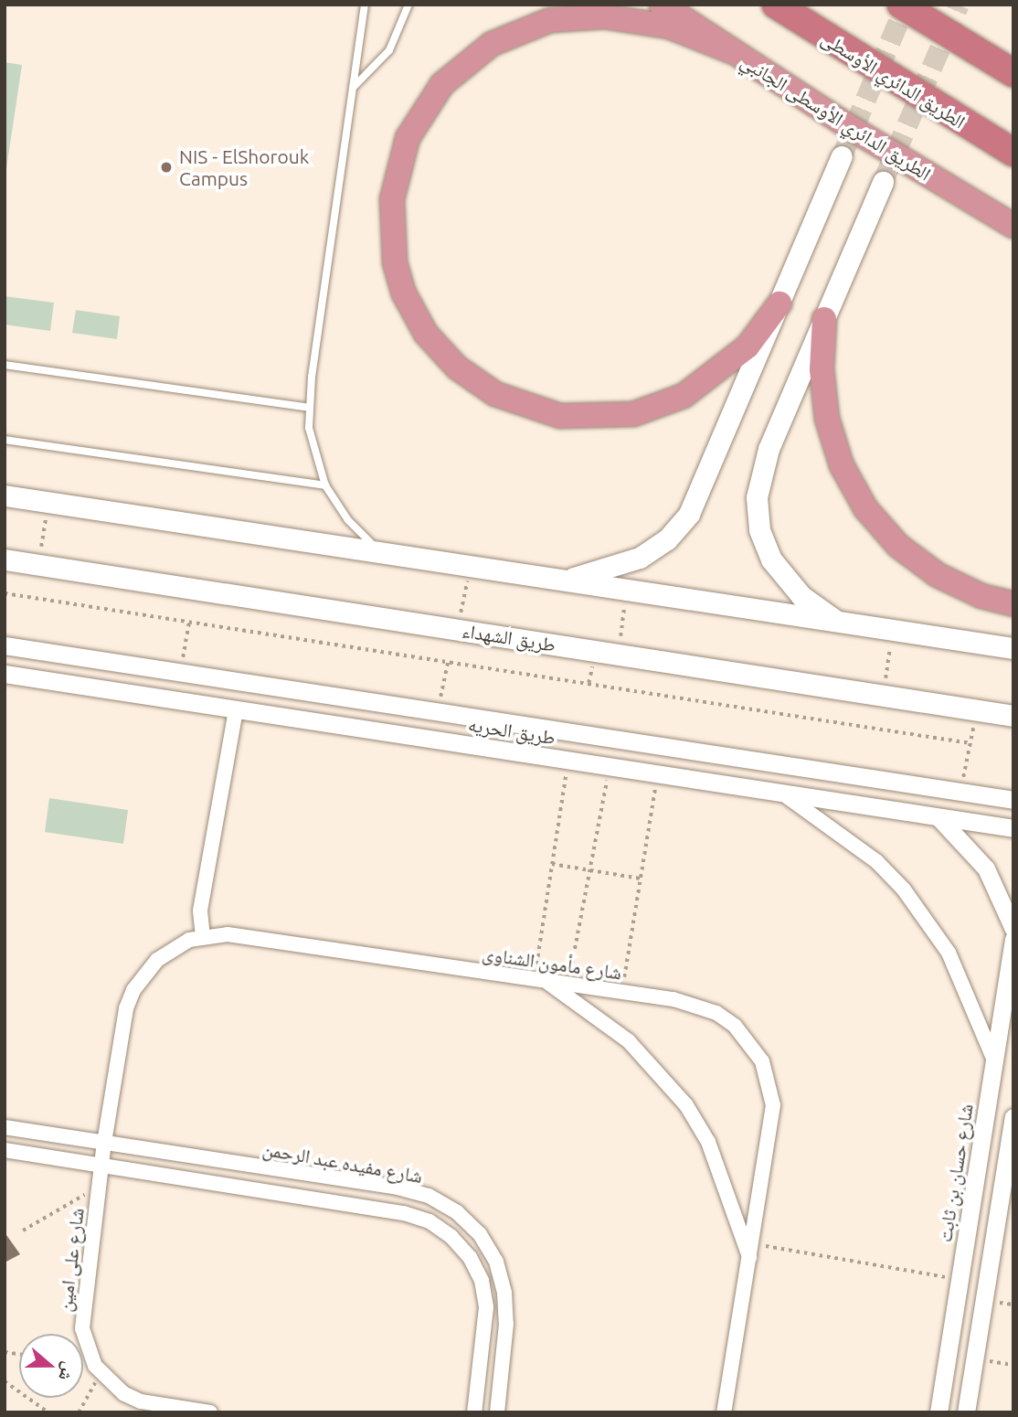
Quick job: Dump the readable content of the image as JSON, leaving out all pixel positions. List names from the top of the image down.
{
  "streets": {
    "highway": ["الطريق الدائري الأوسطى", "الطريق الدائري الأوسطى الجانبي"],
    "main road": ["طريق الشهداء"],
    "street": [
      "طريق الحريه",
      "شارع مأمون الشناوى",
      "شارع مفيده عبد الرحمن",
      "شارع حسان بن ثابت",
      "شارع على امين"
    ]
  },
  "crossings": [
    ["شارع مأمون الشناوى", "شارع مفيده عبد الرحمن"],
    ["شارع مأمون الشناوى", "شارع على امين"],
    ["شارع مفيده عبد الرحمن", "شارع على امين"]
  ],
  "places": ["NIS - ElShorouk Campus"],
  "north": "right"
}
